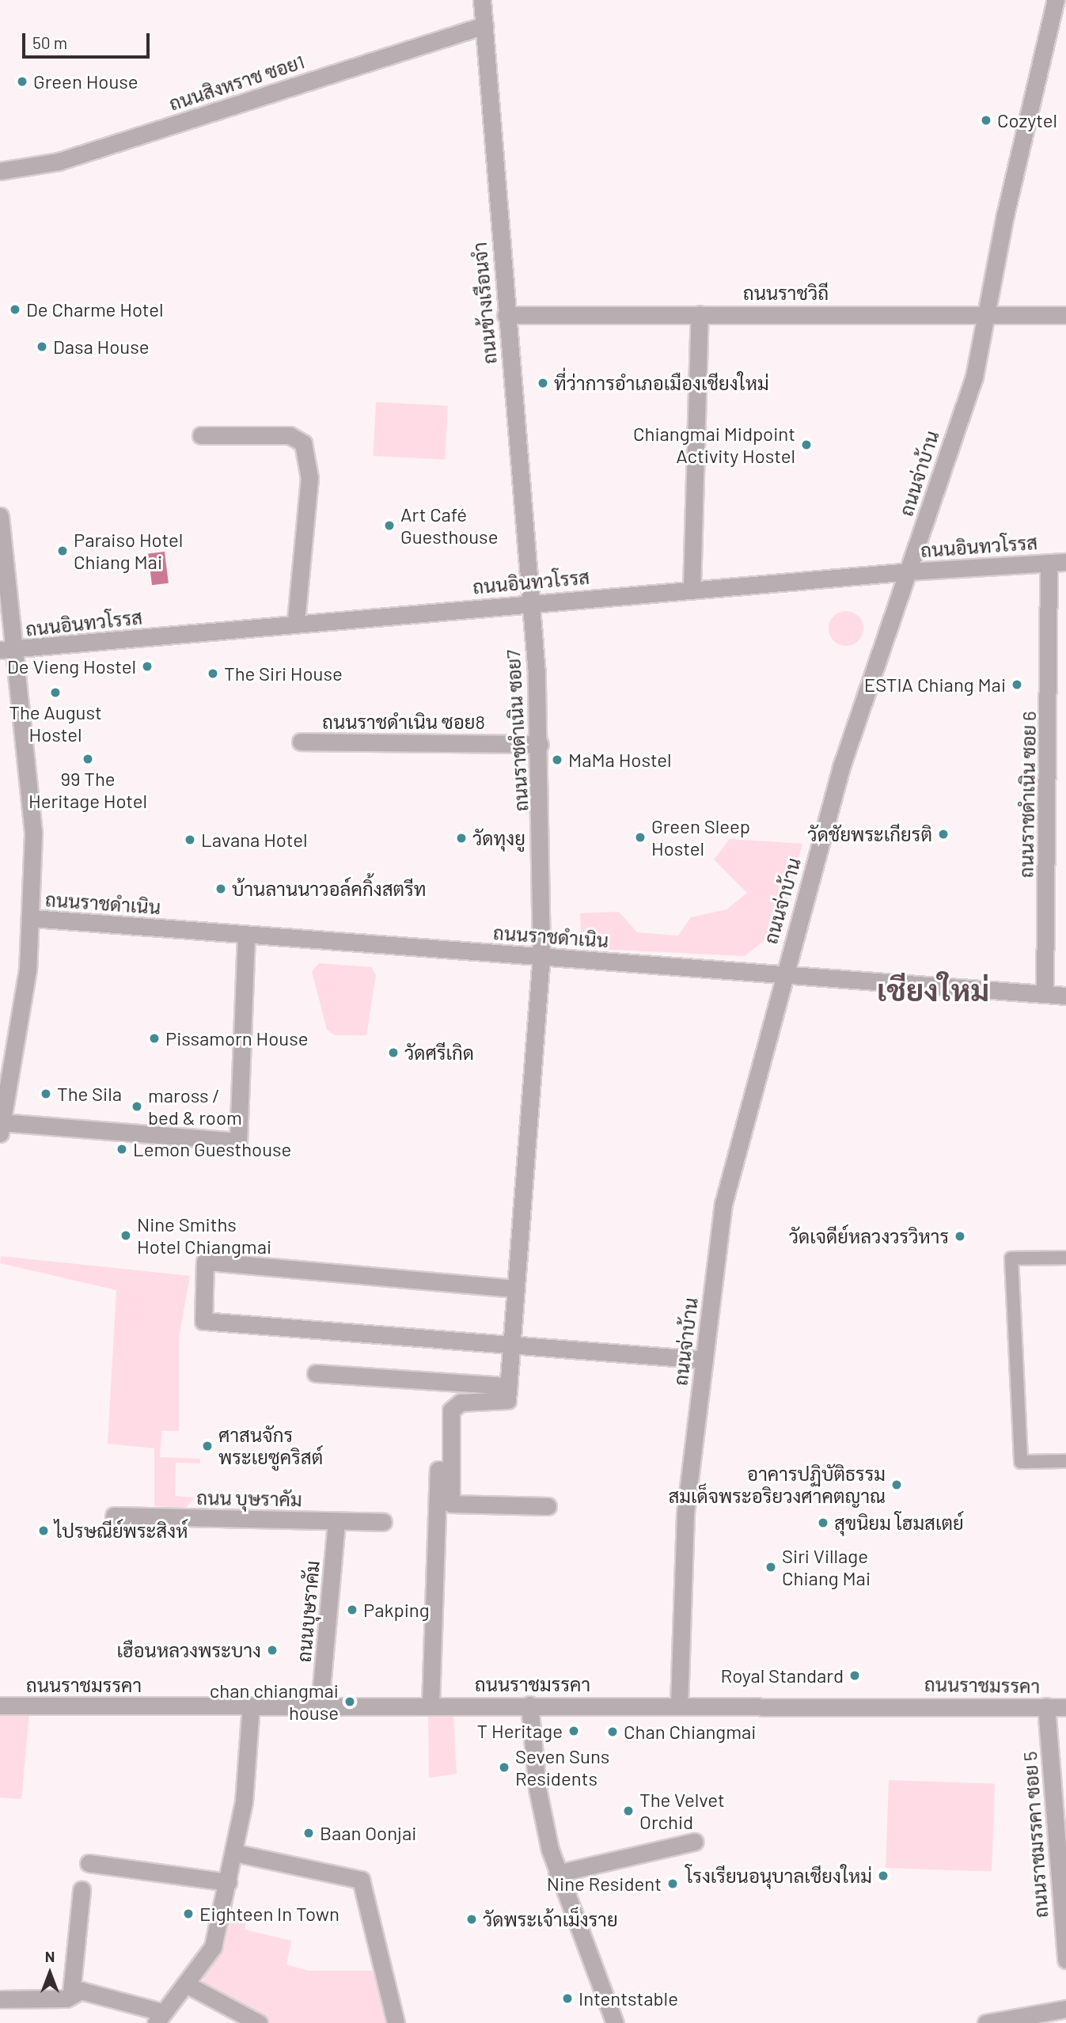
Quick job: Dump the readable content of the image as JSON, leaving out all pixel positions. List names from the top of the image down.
{
  "streets": {
    "street": [
      "ถนนสิงหราช ซอย1",
      "ถนนราชวิถี",
      "ถนนข้างเรือนจำ",
      "ถนนจ่าบ้าน",
      "ถนนอินทวโรรส",
      "ถนนราชดำเนิน ซอย8",
      "ถนนราชดำเนิน ซอย7",
      "ถนนราชดำเนิน ซอย 6",
      "ถนนราชดำเนิน",
      "ถนน บุษราคัม",
      "ถนนบุษราคัม",
      "ถนนราชมรรคา",
      "ถนนราชมรรคา ซอย 5"
    ]
  },
  "crossings": [
    ["ถนนสิงหราช ซอย1", "ถนนข้างเรือนจำ"],
    ["ถนนราชวิถี", "ถนนข้างเรือนจำ"],
    ["ถนนราชวิถี", "ถนนจ่าบ้าน"],
    ["ถนนข้างเรือนจำ", "ถนนอินทวโรรส"],
    ["ถนนข้างเรือนจำ", "ถนนราชดำเนิน ซอย7"],
    ["ถนนจ่าบ้าน", "ถนนอินทวโรรส"],
    ["ถนนจ่าบ้าน", "ถนนราชดำเนิน"],
    ["ถนนจ่าบ้าน", "ถนนราชมรรคา"],
    ["ถนนอินทวโรรส", "ถนนราชดำเนิน ซอย7"],
    ["ถนนอินทวโรรส", "ถนนราชดำเนิน ซอย 6"],
    ["ถนนราชดำเนิน ซอย8", "ถนนราชดำเนิน ซอย7"],
    ["ถนนราชดำเนิน ซอย7", "ถนนราชดำเนิน"],
    ["ถนนราชดำเนิน ซอย 6", "ถนนราชดำเนิน"],
    ["ถนน บุษราคัม", "ถนนบุษราคัม"],
    ["ถนนบุษราคัม", "ถนนราชมรรคา"],
    ["ถนนราชมรรคา", "ถนนราชมรรคา ซอย 5"]
  ],
  "districts": ["เชียงใหม่"],
  "places": [
    "Green House",
    "Cozytel",
    "De Charme Hotel",
    "Dasa House",
    "ที่ว่าการอำเภอเมืองเชียงใหม่",
    "Chiangmai Midpoint Activity Hostel",
    "Art Café Guesthouse",
    "Paraiso Hotel Chiang Mai",
    "De Vieng Hostel",
    "The Siri House",
    "ESTIA Chiang Mai",
    "The August Hostel",
    "99 The Heritage Hotel",
    "MaMa Hostel",
    "วัดชัยพระเกียรติ",
    "Green Sleep Hostel",
    "วัดทุงยู",
    "Lavana Hotel",
    "บ้านลานนาวอล์คกิ้งสตรีท",
    "Pissamorn House",
    "วัดศรีเกิด",
    "The Sila",
    "maross / bed & room",
    "Lemon Guesthouse",
    "Nine Smiths Hotel Chiangmai",
    "วัดเจดีย์หลวงวรวิหาร",
    "ศาสนจักร พระเยซูคริสต์",
    "อาคารปฏิบัติธรรม สมเด็จพระอริยวงศาคตญาณ",
    "สุขนิยม โฮมสเตย์",
    "ไปรษณีย์พระสิงห์",
    "Siri Village Chiang Mai",
    "Pakping",
    "เฮือนหลวงพระบาง",
    "Royal Standard",
    "chan chiangmai house",
    "T Heritage",
    "Chan Chiangmai",
    "Seven Suns Residents",
    "The Velvet Orchid",
    "Baan Oonjai",
    "โรงเรียนอนุบาลเชียงใหม่",
    "Nine Resident",
    "Eighteen In Town",
    "วัดพระเจ้าเม็งราย",
    "Intentstable"
  ],
  "scale_bar": "50 m",
  "north": "top"
}
